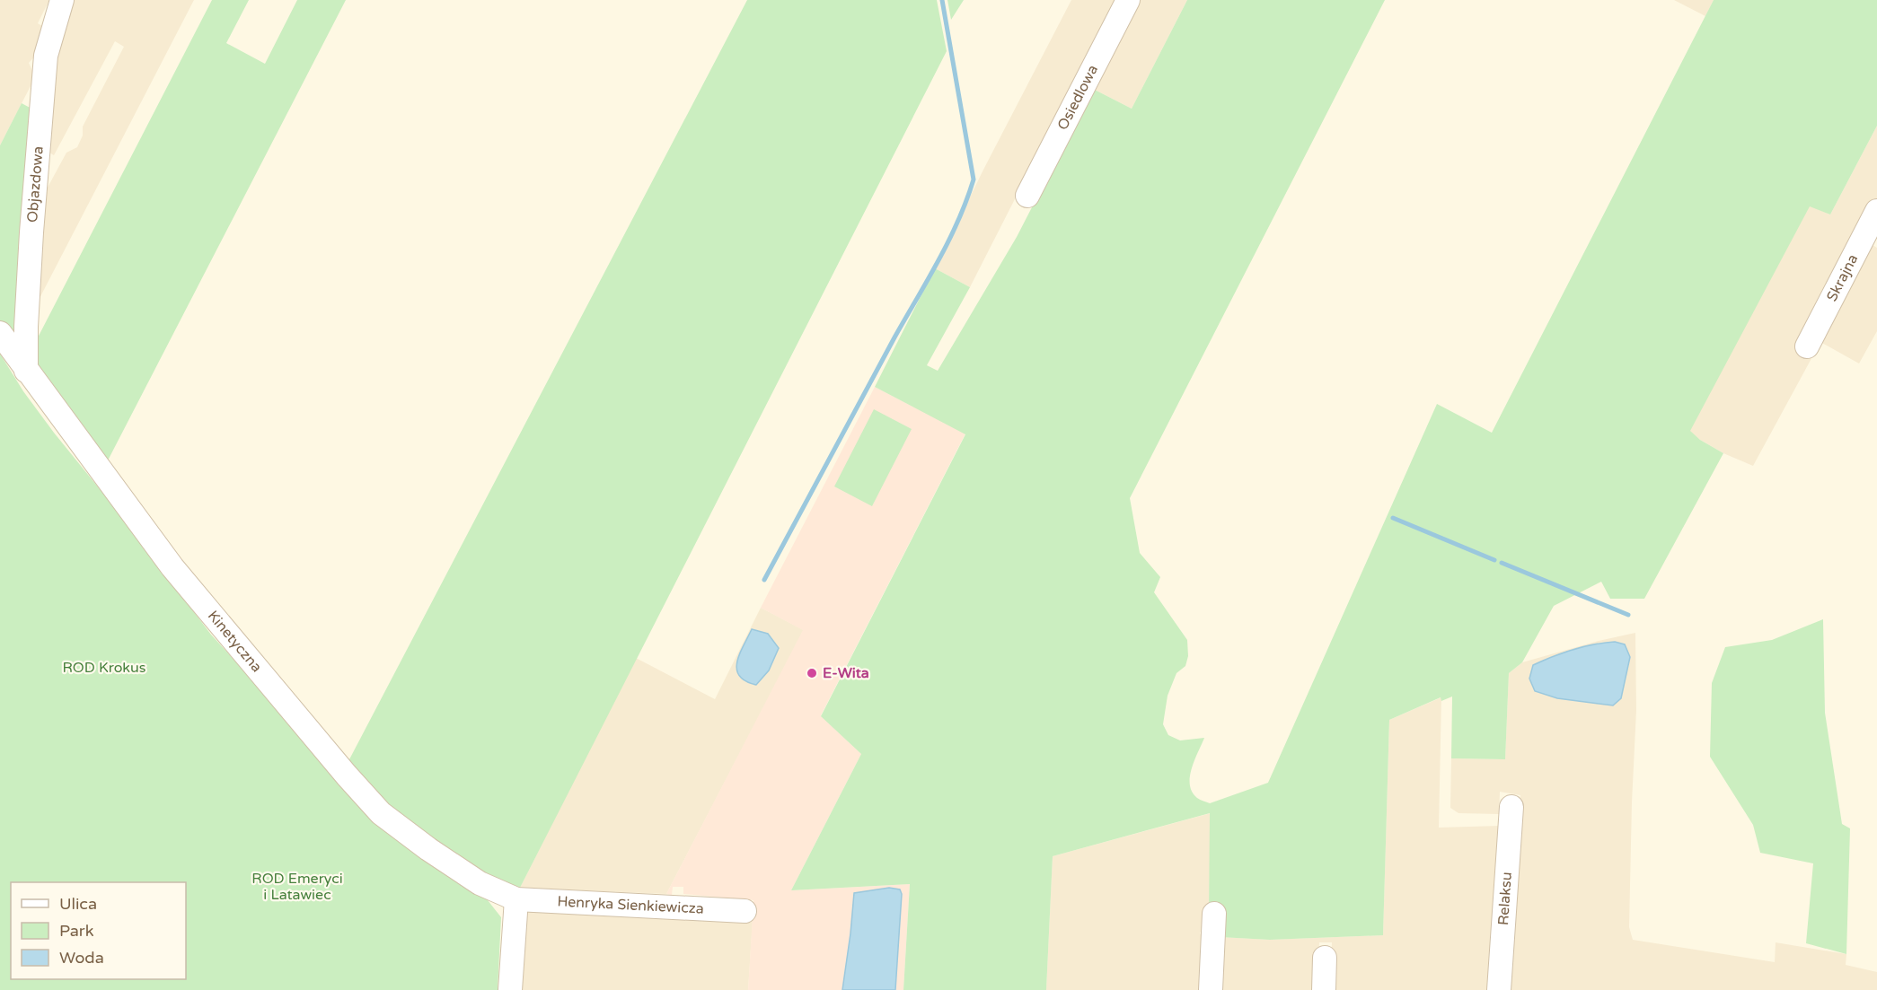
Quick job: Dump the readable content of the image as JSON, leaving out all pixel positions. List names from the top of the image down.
{
  "streets": {
    "street": [
      "Osiedlowa",
      "Objazdowa",
      "Skrajna",
      "Kinetyczna",
      "Relaksu",
      "Henryka Sienkiewicza"
    ]
  },
  "crossings": [
    ["Objazdowa", "Kinetyczna"],
    ["Kinetyczna", "Henryka Sienkiewicza"]
  ],
  "parks": ["ROD Krokus", "ROD Emeryci i Latawiec"],
  "places": ["E-Wita"],
  "legend": ["Ulica", "Park", "Woda"]
}
